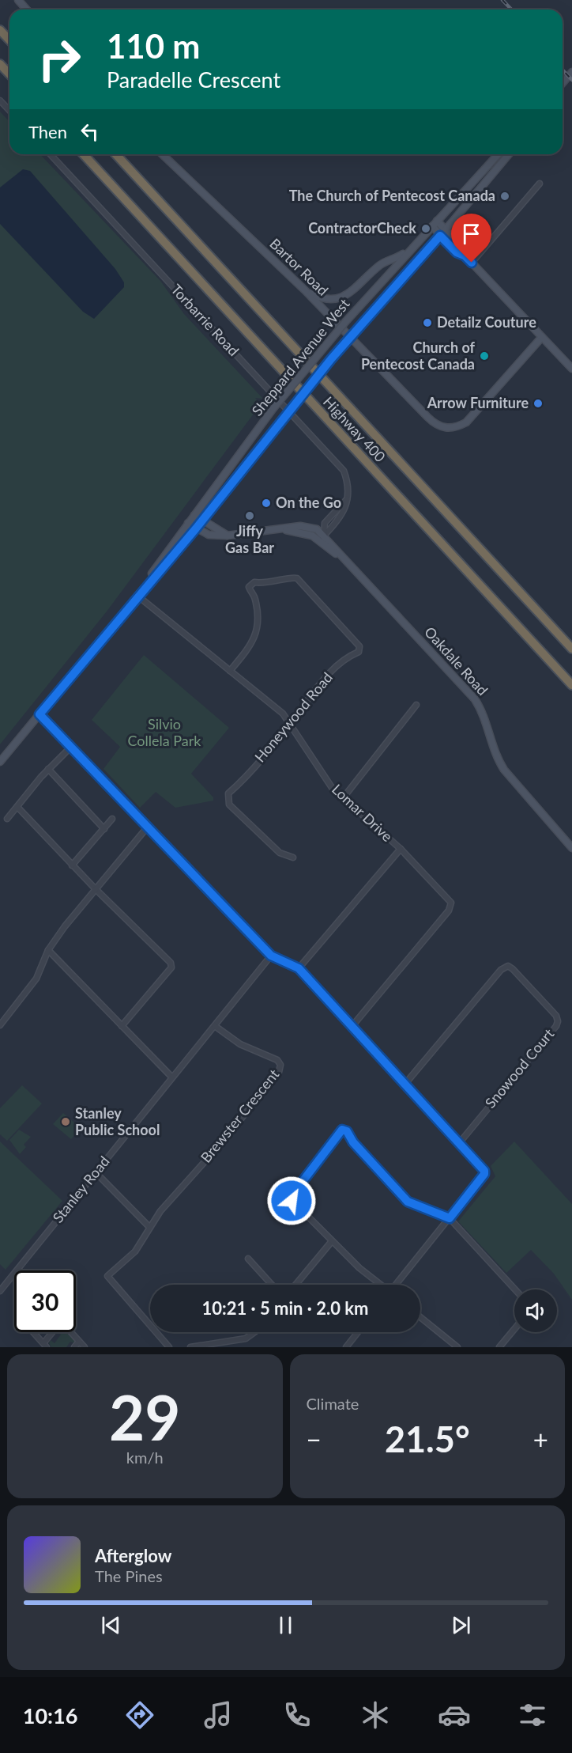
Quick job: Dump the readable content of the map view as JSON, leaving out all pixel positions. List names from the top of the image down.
{
  "streets": {
    "highway": ["Highway 400"],
    "main road": ["Bartor Road", "Sheppard Avenue West", "Oakdale Road"],
    "street": [
      "Torbarrie Road",
      "Honeywood Road",
      "Lomar Drive",
      "Snowood Court",
      "Brewster Crescent",
      "Stanley Road"
    ]
  },
  "crossings": [
    ["Sheppard Avenue West", "Oakdale Road"],
    ["Sheppard Avenue West", "Lomar Drive"],
    ["Honeywood Road", "Lomar Drive"],
    ["Brewster Crescent", "Stanley Road"]
  ],
  "parks": ["Silvio Collela Park"],
  "places": [
    "The Church of Pentecost Canada",
    "ContractorCheck",
    "Detailz Couture",
    "Church of Pentecost Canada",
    "Arrow Furniture",
    "On the Go",
    "Jiffy Gas Bar",
    "Stanley Public School"
  ],
  "page": {
    "turn": ["110 m", "Paradelle Crescent"],
    "then": "Then",
    "limit": "30",
    "trip": "10:21 · 5 min · 2.0 km",
    "tile": [
      ["29", "km/h"],
      "Climate"
    ],
    "heat": ["−", "21.5°", "+"],
    "song": ["Afterglow", "The Pines"],
    "tabs": "10:16"
  }
}
